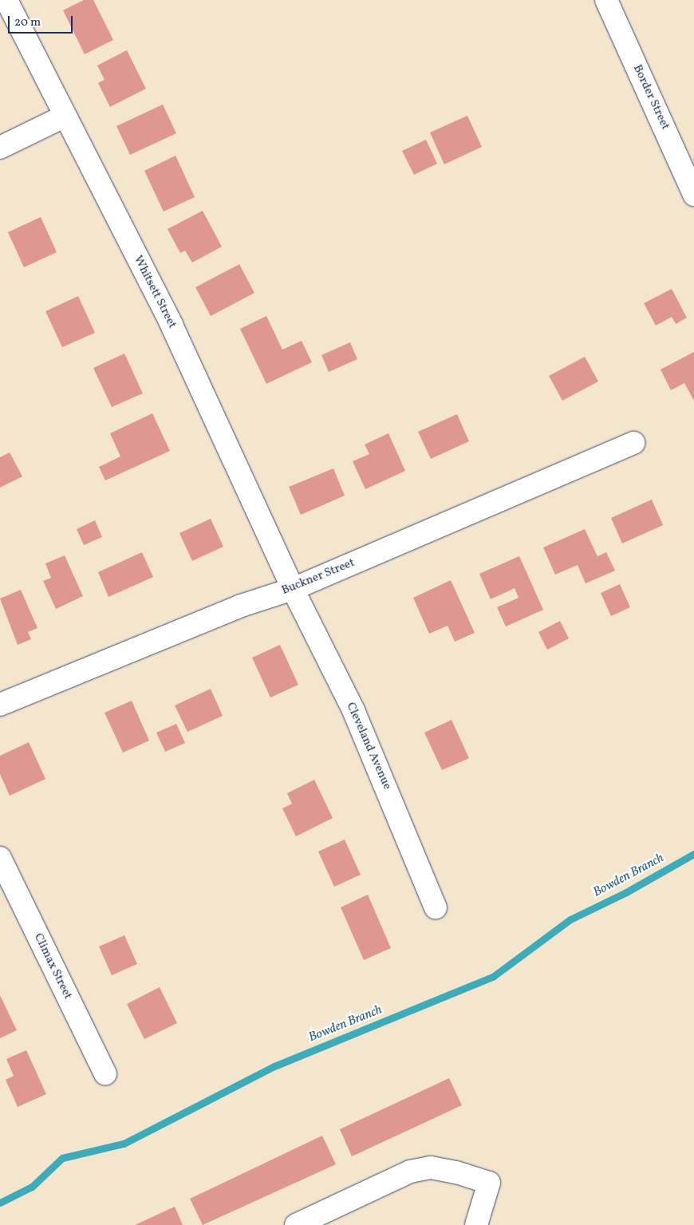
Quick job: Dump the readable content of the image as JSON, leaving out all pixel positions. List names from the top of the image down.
{
  "streets": {
    "street": [
      "Border Street",
      "Whitsett Street",
      "Buckner Street",
      "Cleveland Avenue",
      "Climax Street"
    ]
  },
  "crossings": [
    ["Whitsett Street", "Buckner Street"],
    ["Whitsett Street", "Cleveland Avenue"],
    ["Buckner Street", "Cleveland Avenue"]
  ],
  "water": ["Bowden Branch"],
  "scale_bar": "20 m"
}
